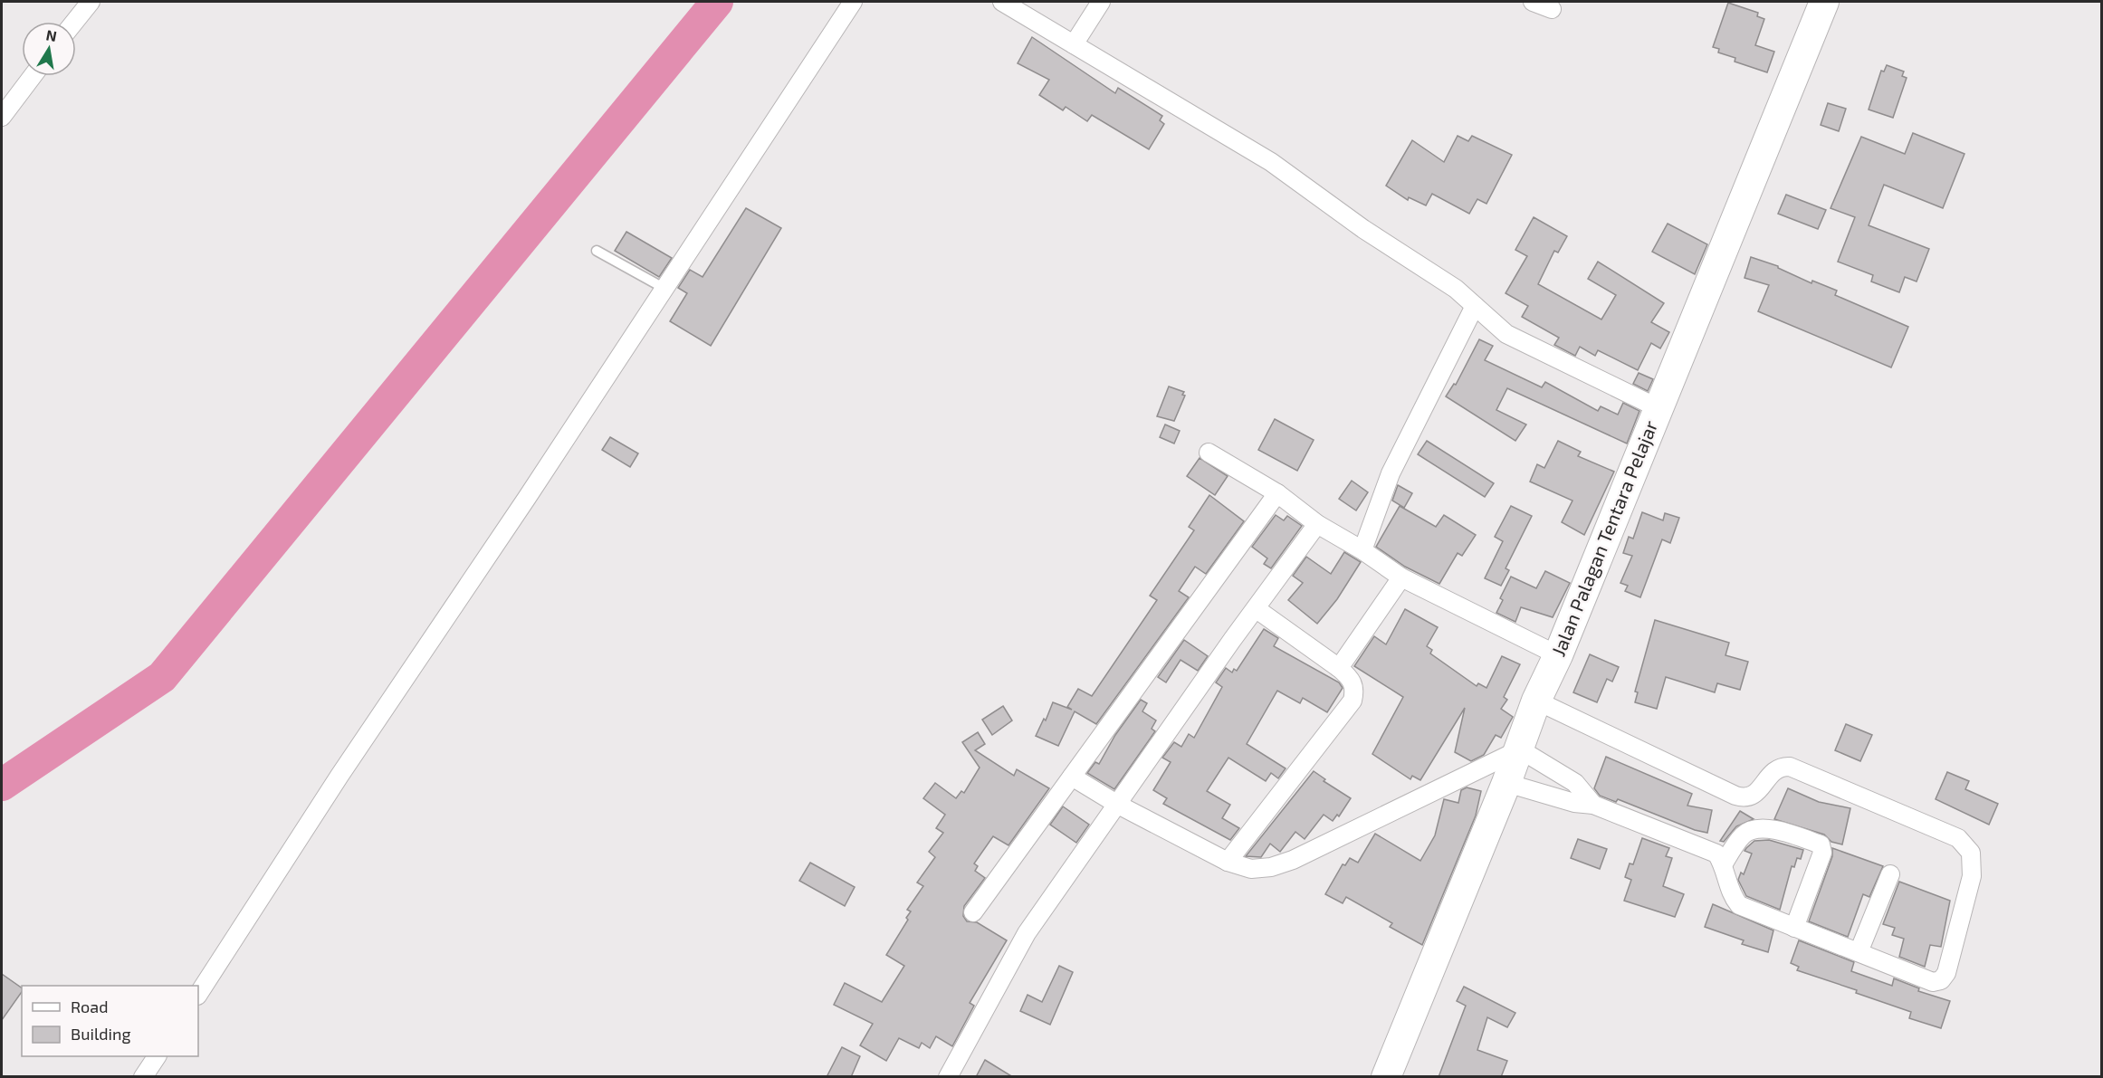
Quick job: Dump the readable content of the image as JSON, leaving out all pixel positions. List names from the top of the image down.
{
  "streets": {
    "main road": ["Jalan Palagan Tentara Pelajar"]
  },
  "legend": ["Road", "Building"],
  "north": "top"
}
